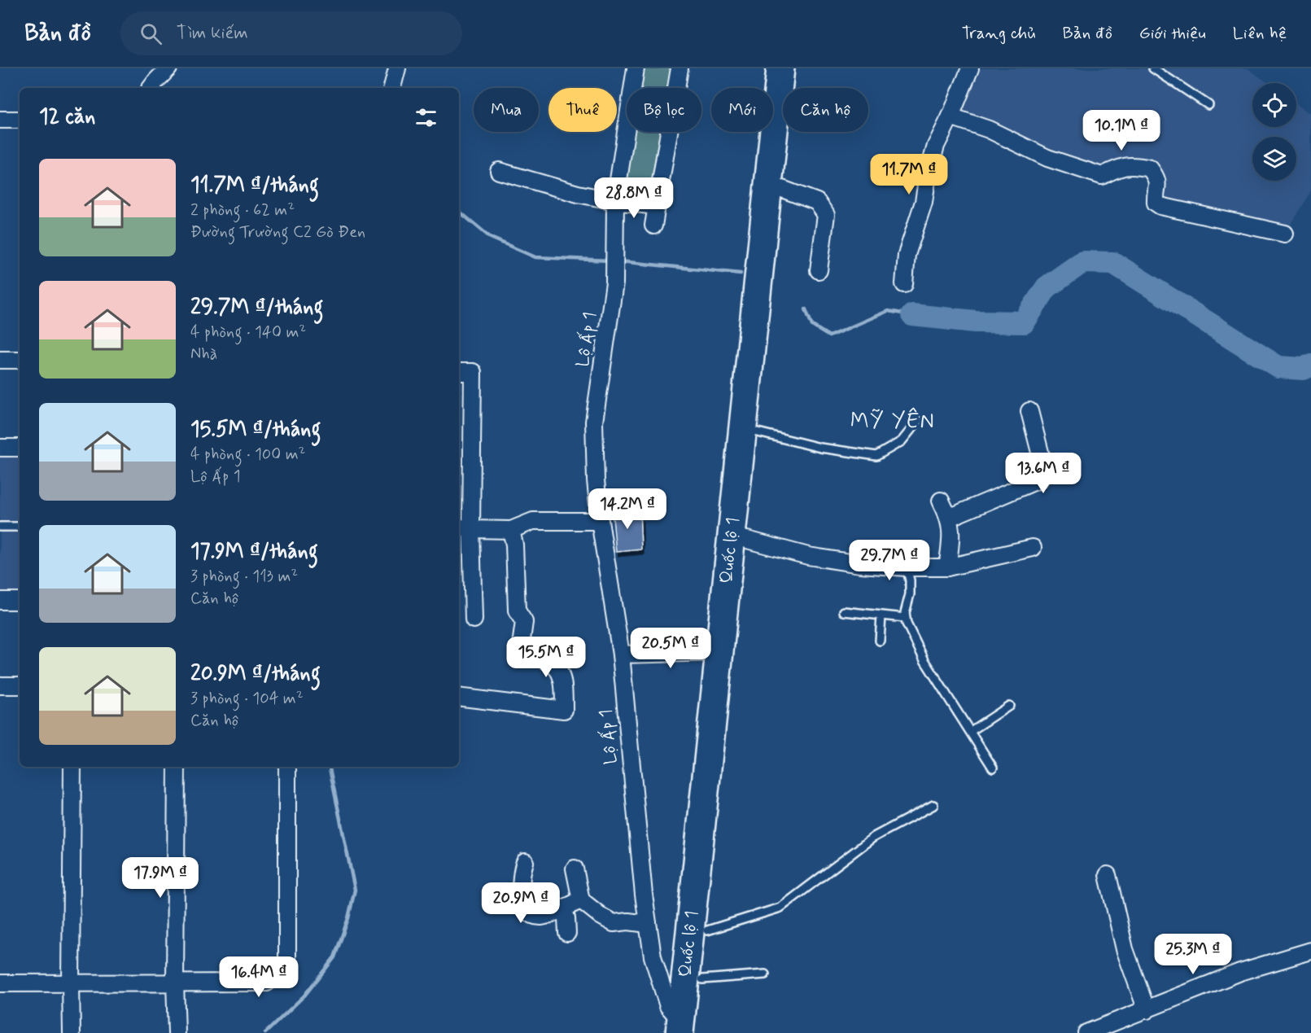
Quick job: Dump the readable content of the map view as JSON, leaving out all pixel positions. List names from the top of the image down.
{
  "streets": {
    "highway": ["Quốc lộ 1"],
    "street": ["Lộ Ấp 1"]
  },
  "crossings": [
    ["Lộ Ấp 1", "Quốc lộ 1"]
  ],
  "districts": ["MỸ YÊN"],
  "page": {
    "header": "Bản đồ",
    "search": "Tìm kiếm",
    "nav": [
      "Trang chủ",
      "Bản đồ",
      "Giới thiệu",
      "Liên hệ"
    ],
    "chip": [
      "Mua",
      "Thuê",
      "Bộ lọc",
      "Mới",
      "Căn hộ"
    ],
    "heading": "12 căn",
    "price": [
      "10.1M ₫",
      "11.7M ₫",
      "28.8M ₫",
      "13.6M ₫",
      "14.2M ₫",
      "29.7M ₫",
      "20.5M ₫",
      "15.5M ₫",
      "17.9M ₫",
      "20.9M ₫",
      "25.3M ₫",
      "16.4M ₫"
    ],
    "list": [
      {
        "name": "11.7M ₫/tháng",
        "note": "2 phòng · 62 m² · Đường Trường C2 Gò Đen"
      },
      {
        "name": "29.7M ₫/tháng",
        "note": "4 phòng · 140 m² · Nhà"
      },
      {
        "name": "15.5M ₫/tháng",
        "note": "4 phòng · 100 m² · Lộ Ấp 1"
      },
      {
        "name": "17.9M ₫/tháng",
        "note": "3 phòng · 113 m² · Căn hộ"
      },
      {
        "name": "20.9M ₫/tháng",
        "note": "3 phòng · 104 m² · Căn hộ"
      }
    ]
  }
}
